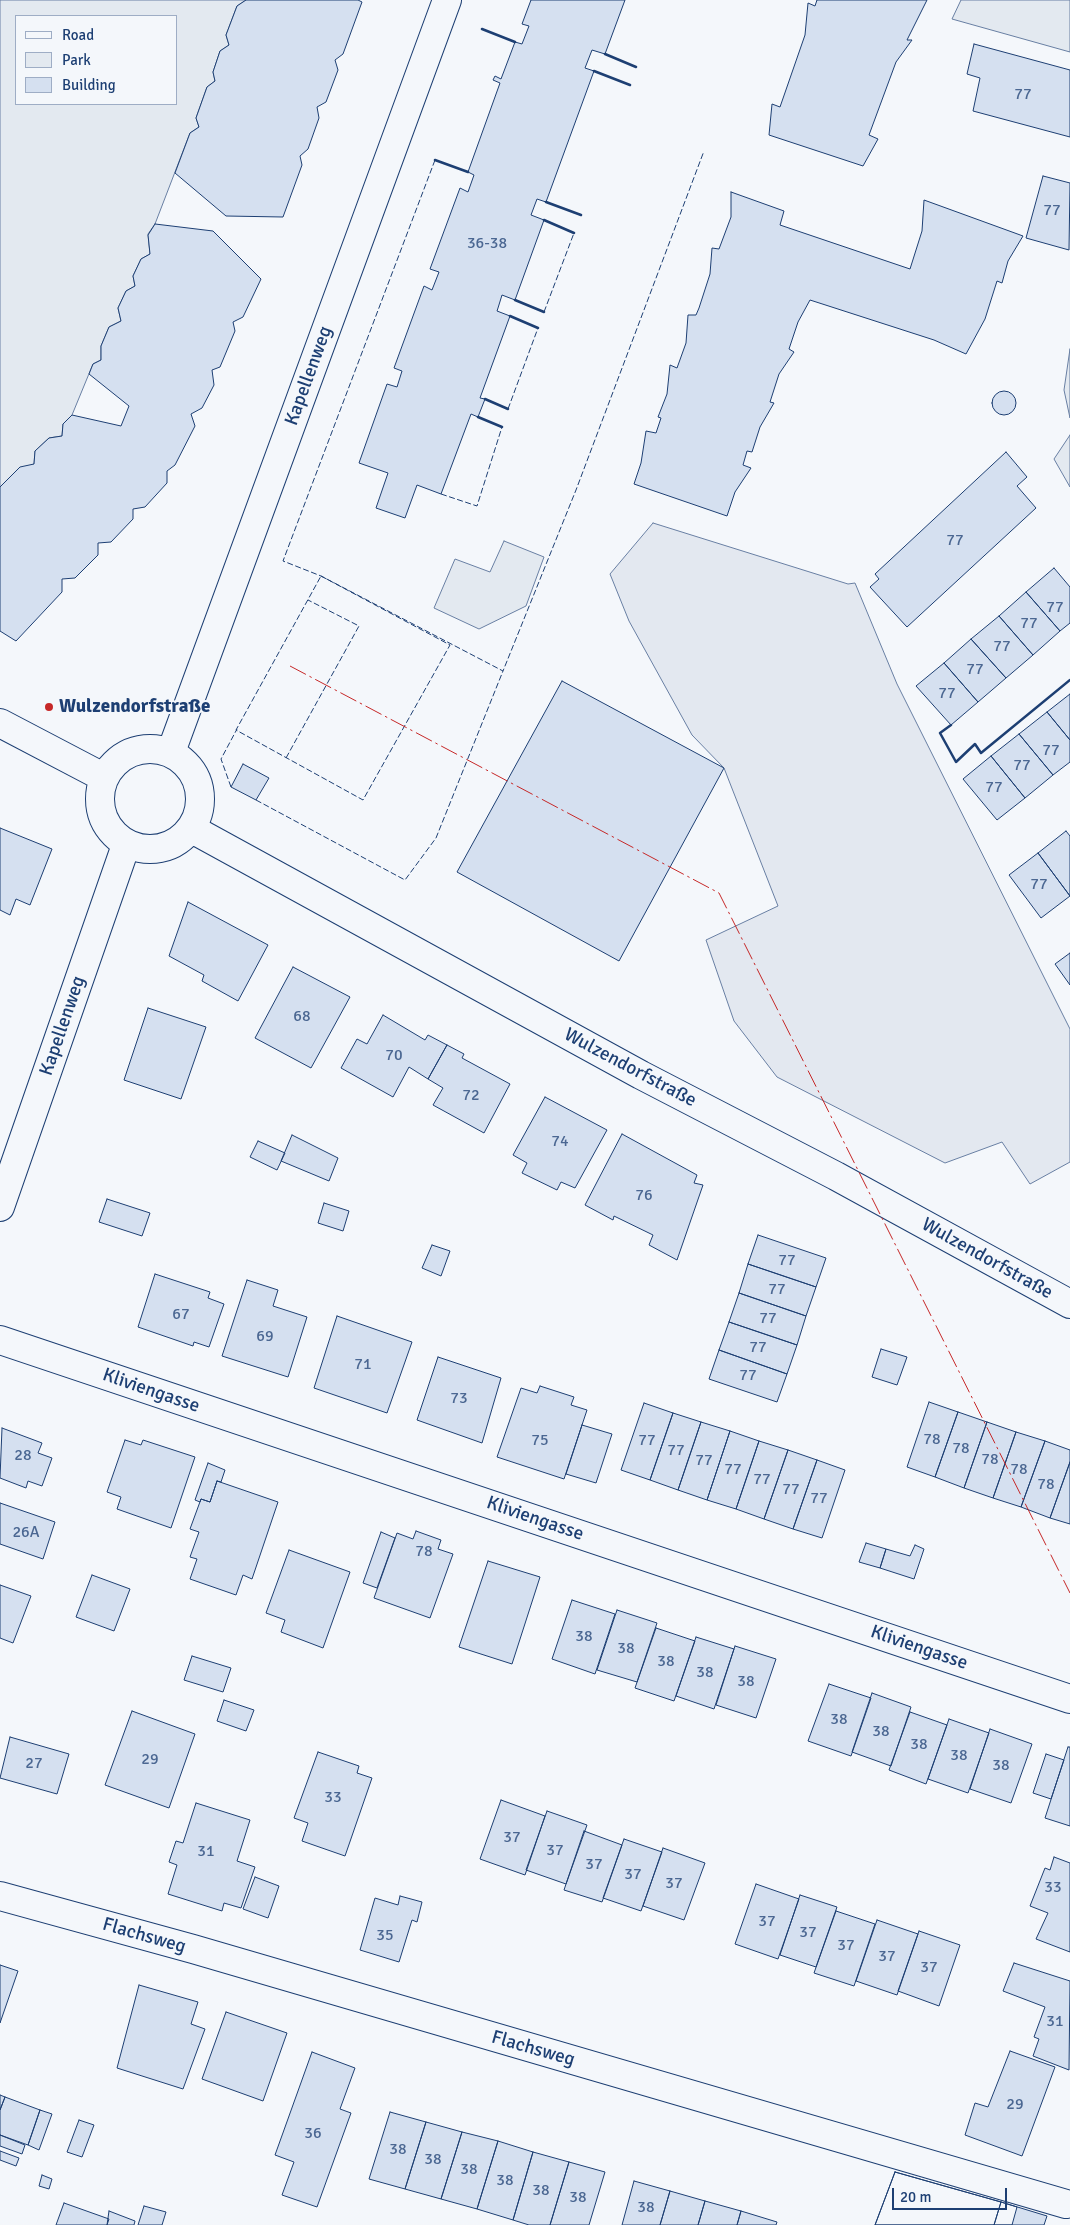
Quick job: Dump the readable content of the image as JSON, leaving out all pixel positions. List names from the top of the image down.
{
  "streets": {
    "street": [
      "Kapellenweg",
      "Wulzendorfstraße",
      "Kliviengasse",
      "Flachsweg"
    ]
  },
  "crossings": [
    ["Kapellenweg", "Wulzendorfstraße"]
  ],
  "places": ["Wulzendorfstraße"],
  "house_numbers": [
    "77",
    "77",
    "36-38",
    "77",
    "77",
    "77",
    "77",
    "77",
    "77",
    "77",
    "77",
    "77",
    "77",
    "68",
    "70",
    "72",
    "74",
    "76",
    "77",
    "77",
    "67",
    "77",
    "69",
    "77",
    "71",
    "77",
    "73",
    "78",
    "75",
    "77",
    "78",
    "77",
    "28",
    "78",
    "77",
    "77",
    "78",
    "77",
    "78",
    "77",
    "77",
    "26A",
    "78",
    "38",
    "38",
    "38",
    "38",
    "38",
    "38",
    "38",
    "38",
    "38",
    "29",
    "27",
    "38",
    "33",
    "37",
    "37",
    "31",
    "37",
    "37",
    "37",
    "33",
    "37",
    "37",
    "35",
    "37",
    "37",
    "37",
    "31",
    "29",
    "36",
    "38",
    "38",
    "38",
    "38",
    "38",
    "38",
    "38"
  ],
  "legend": ["Road", "Park", "Building"],
  "scale_bar": "20 m"
}
